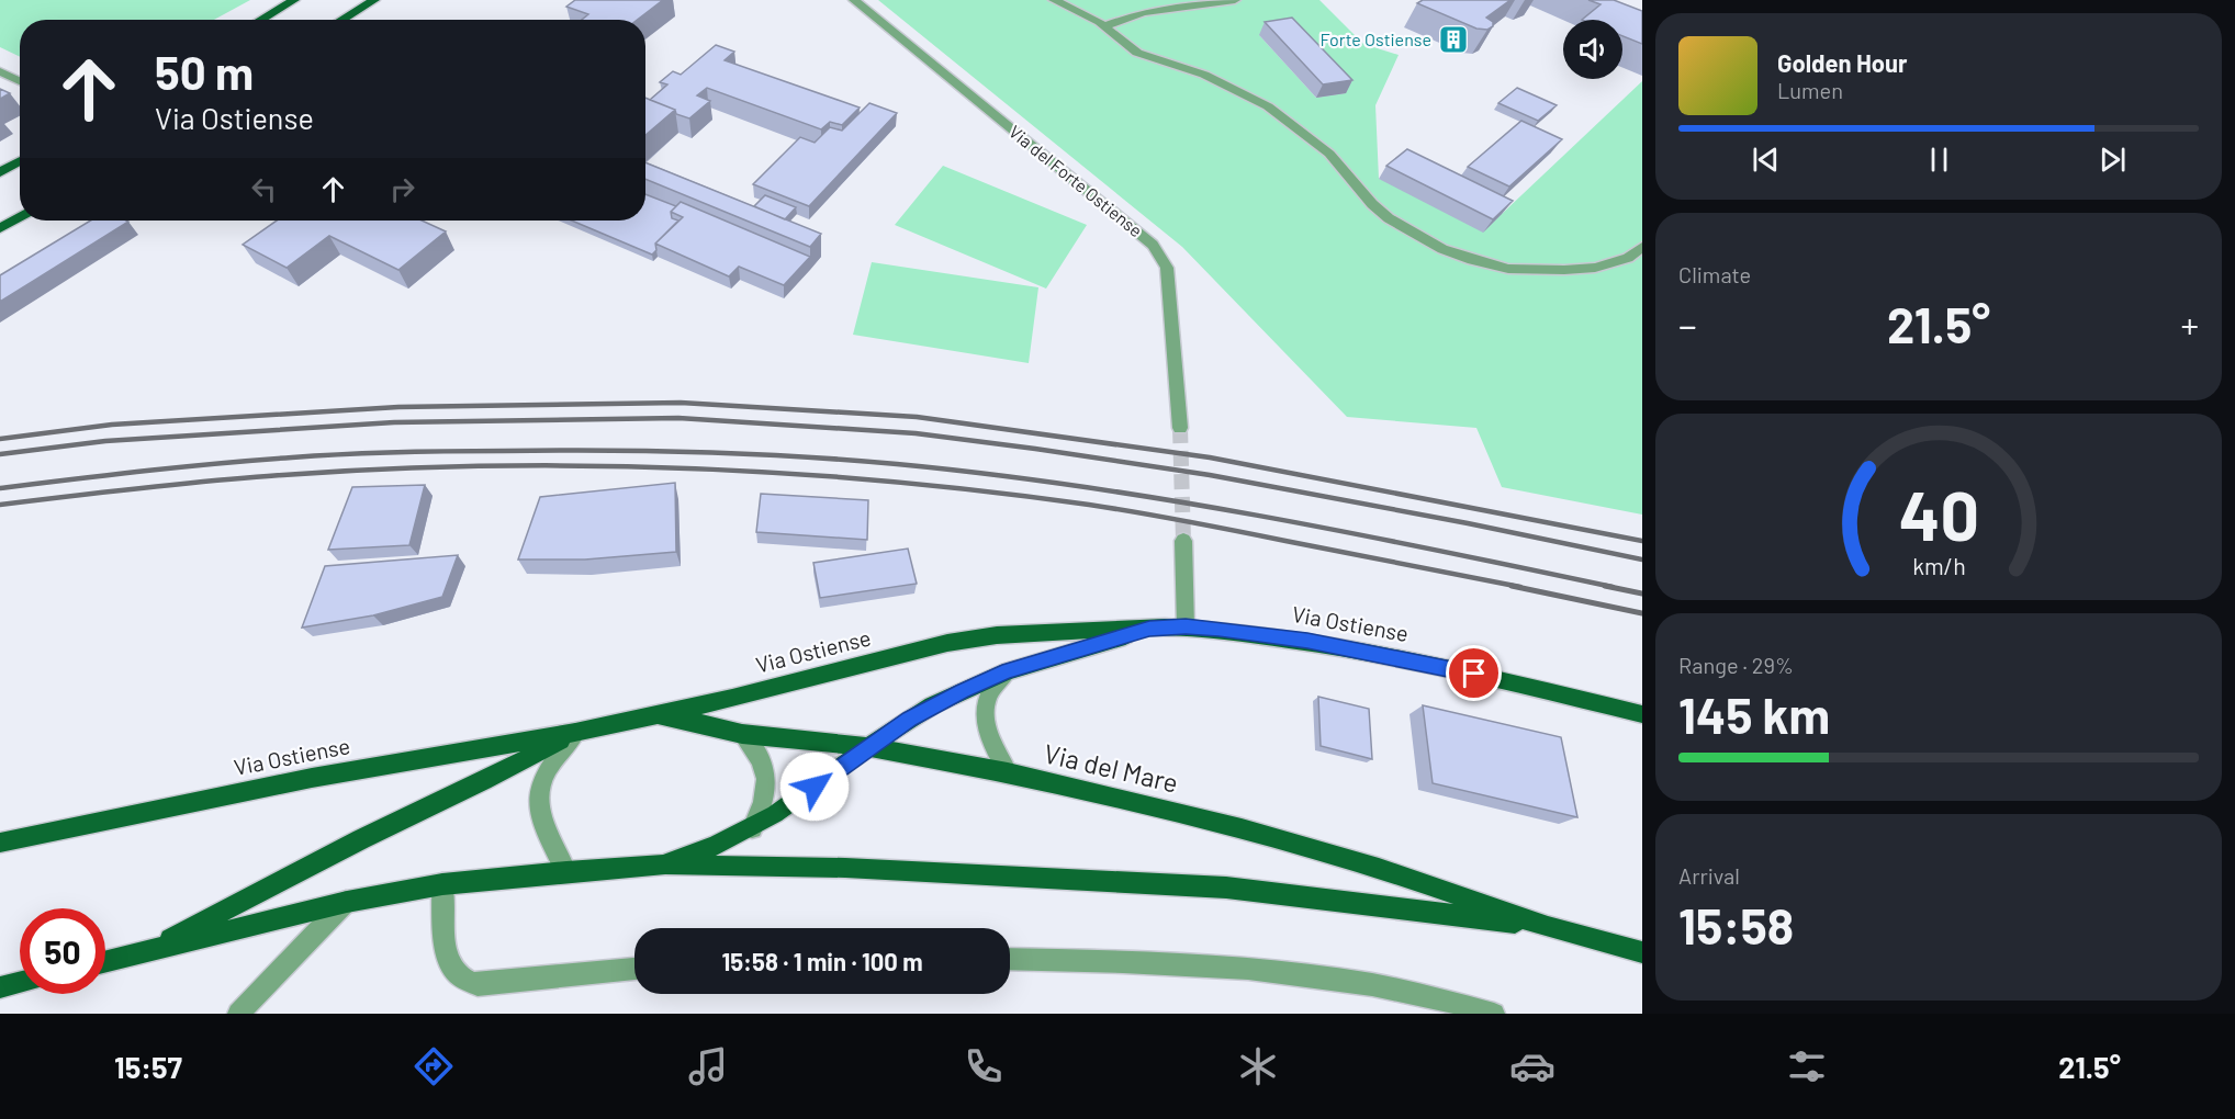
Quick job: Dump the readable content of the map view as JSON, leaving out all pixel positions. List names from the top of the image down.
{
  "streets": {
    "main road": ["Via Ostiense", "Via del Mare"],
    "street": ["Via del Forte Ostiense"]
  },
  "crossings": [
    ["Via Ostiense", "Via del Mare"]
  ],
  "places": {
    "building": ["Forte Ostiense"]
  },
  "page": {
    "turn": ["50 m", "Via Ostiense"],
    "song": ["Golden Hour", "Lumen"],
    "tile": [
      "Climate",
      ["Range · 29%", "145 km"],
      ["Arrival", "15:58"]
    ],
    "heat": ["−", "21.5°", "+"],
    "limit": "50",
    "trip": "15:58 · 1 min · 100 m",
    "tabs": ["15:57", "21.5°"],
    "gauge": ["40", "km/h"]
  }
}
